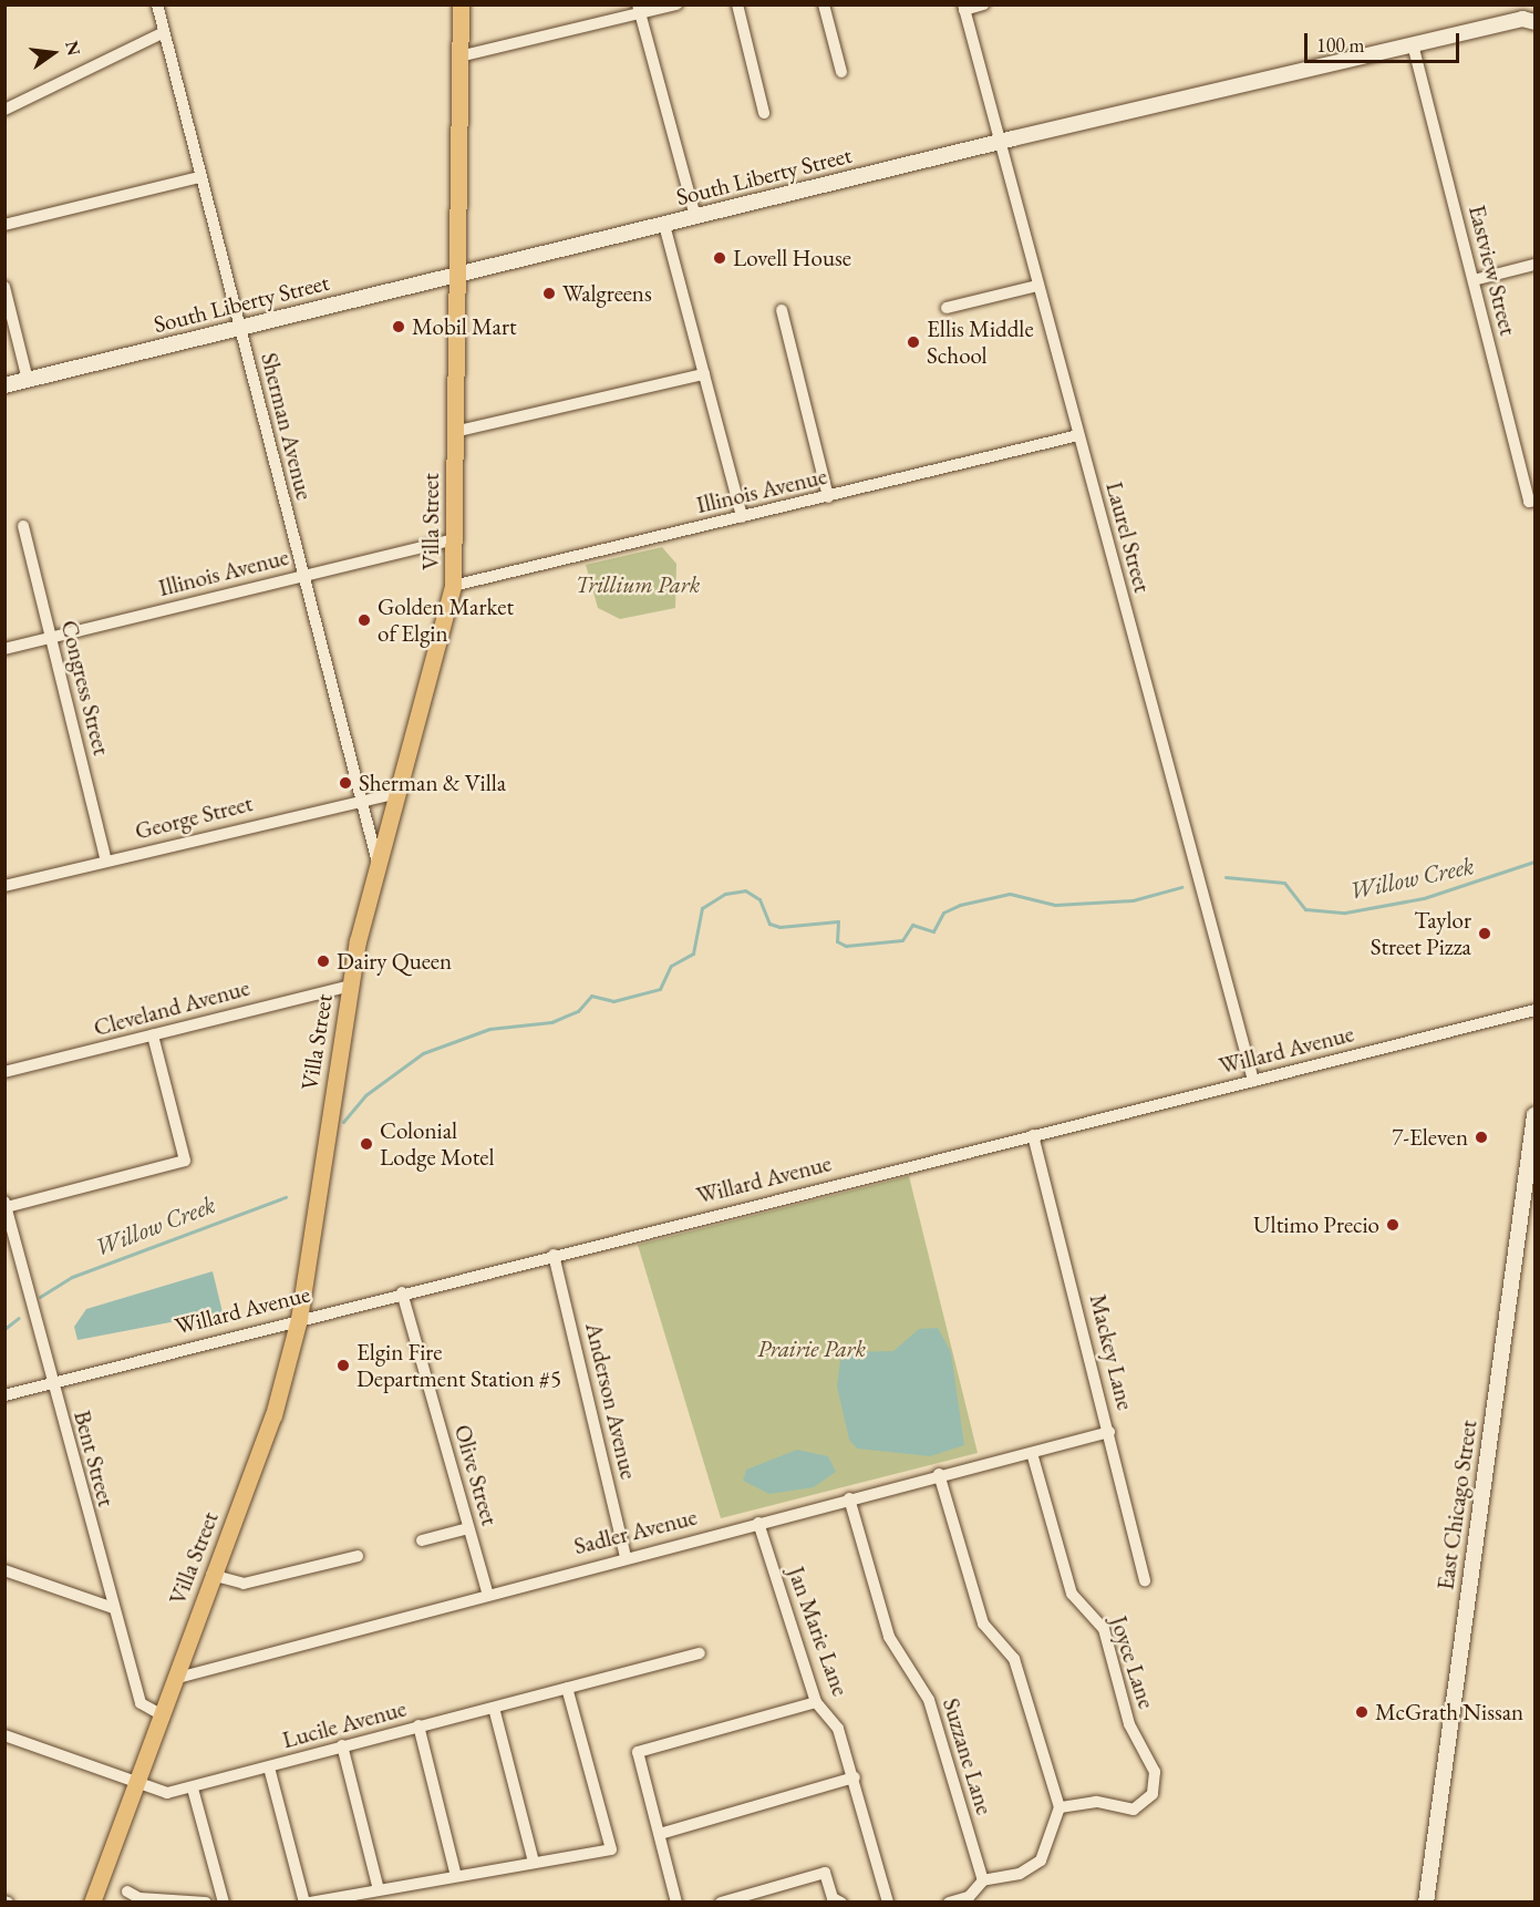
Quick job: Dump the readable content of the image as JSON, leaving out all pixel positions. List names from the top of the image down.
{
  "streets": {
    "main road": ["South Liberty Street", "Villa Street", "East Chicago Street"],
    "street": [
      "Eastview Street",
      "Sherman Avenue",
      "Illinois Avenue",
      "Laurel Street",
      "Congress Street",
      "George Street",
      "Cleveland Avenue",
      "Willard Avenue",
      "Mackey Lane",
      "Anderson Avenue",
      "Bent Street",
      "Olive Street",
      "Sadler Avenue",
      "Jan Marie Lane",
      "Joyce Lane",
      "Lucile Avenue",
      "Suzzane Lane"
    ]
  },
  "crossings": [
    ["South Liberty Street", "Eastview Street"],
    ["South Liberty Street", "Sherman Avenue"],
    ["South Liberty Street", "Villa Street"],
    ["South Liberty Street", "Laurel Street"],
    ["Sherman Avenue", "Illinois Avenue"],
    ["Sherman Avenue", "Villa Street"],
    ["Sherman Avenue", "George Street"],
    ["Illinois Avenue", "Villa Street"],
    ["Illinois Avenue", "Laurel Street"],
    ["Illinois Avenue", "Congress Street"],
    ["Villa Street", "George Street"],
    ["Villa Street", "Cleveland Avenue"],
    ["Villa Street", "Willard Avenue"],
    ["Villa Street", "Bent Street"],
    ["Villa Street", "Sadler Avenue"],
    ["Villa Street", "Lucile Avenue"],
    ["Laurel Street", "Willard Avenue"],
    ["Congress Street", "George Street"],
    ["Willard Avenue", "Mackey Lane"],
    ["Willard Avenue", "Anderson Avenue"],
    ["Willard Avenue", "Bent Street"],
    ["Willard Avenue", "Olive Street"],
    ["Mackey Lane", "Sadler Avenue"],
    ["Anderson Avenue", "Sadler Avenue"],
    ["Olive Street", "Sadler Avenue"],
    ["Sadler Avenue", "Jan Marie Lane"],
    ["Sadler Avenue", "Joyce Lane"],
    ["Sadler Avenue", "Suzzane Lane"]
  ],
  "water": ["Willow Creek"],
  "parks": ["Trillium Park", "Prairie Park"],
  "places": [
    "Lovell House",
    "Walgreens",
    "Mobil Mart",
    "Ellis Middle School",
    "Golden Market of Elgin",
    "Sherman & Villa",
    "Taylor Street Pizza",
    "Dairy Queen",
    "7-Eleven",
    "Colonial Lodge Motel",
    "Ultimo Precio",
    "Elgin Fire Department Station #5",
    "McGrath Nissan"
  ],
  "scale_bar": "100 m",
  "north": "right"
}
